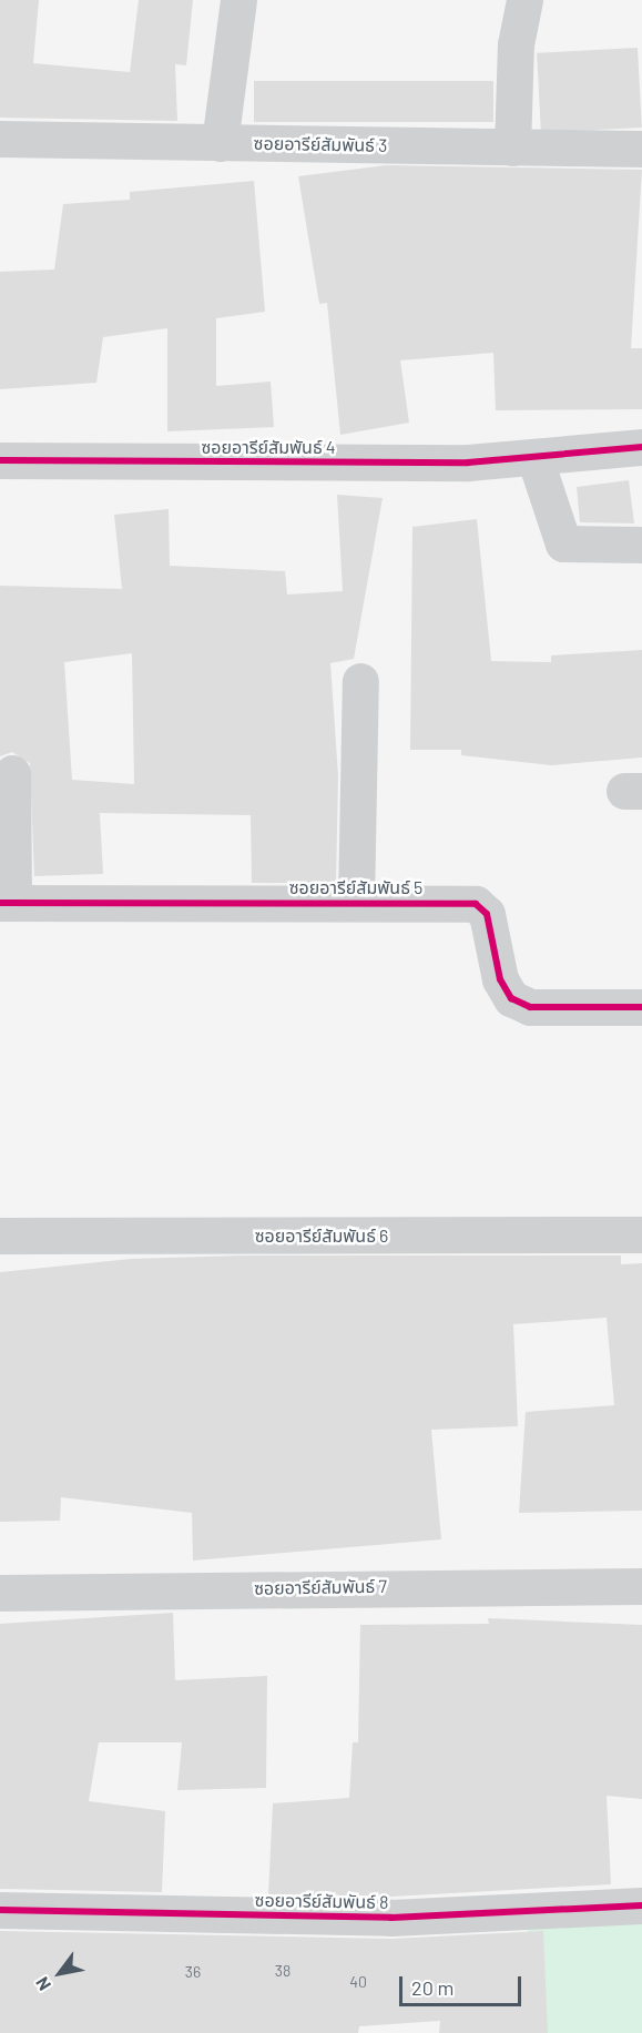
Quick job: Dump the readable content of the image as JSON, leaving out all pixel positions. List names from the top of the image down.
{
  "streets": {
    "street": [
      "ซอยอารีย์สัมพันธ์ 3",
      "ซอยอารีย์สัมพันธ์ 4",
      "ซอยอารีย์สัมพันธ์ 5",
      "ซอยอารีย์สัมพันธ์ 6",
      "ซอยอารีย์สัมพันธ์ 7",
      "ซอยอารีย์สัมพันธ์ 8"
    ]
  },
  "house_numbers": ["38", "36", "40"],
  "scale_bar": "20 m",
  "north": "bottom left"
}
